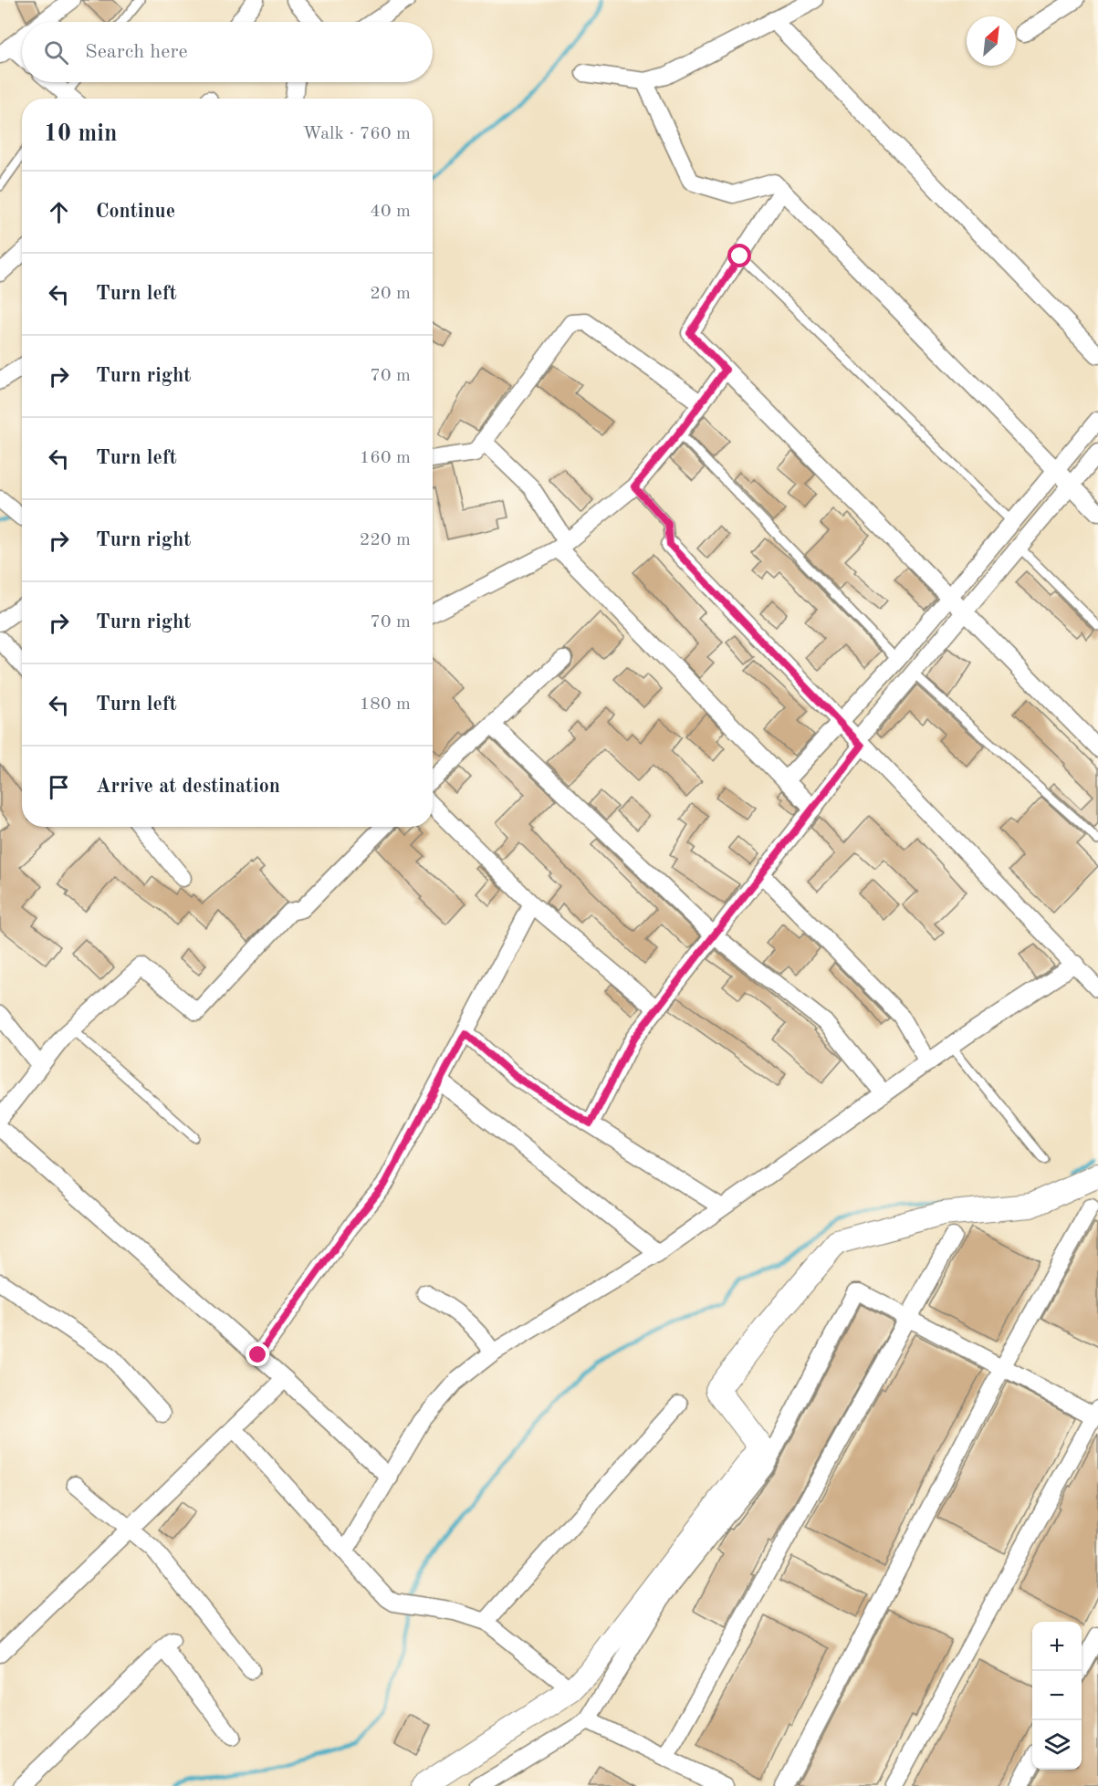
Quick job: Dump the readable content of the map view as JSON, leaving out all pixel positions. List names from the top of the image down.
{
  "north": "top right",
  "page": {
    "search": "Search here",
    "heading": ["10 min", "Walk · 760 m"],
    "list": [
      ["Continue", "40 m"],
      ["Turn left", "20 m"],
      ["Turn right", "70 m"],
      ["Turn left", "160 m"],
      ["Turn right", "220 m"],
      ["Turn right", "70 m"],
      ["Turn left", "180 m"],
      "Arrive at destination"
    ],
    "map_buttons": ["+", "−"]
  }
}
